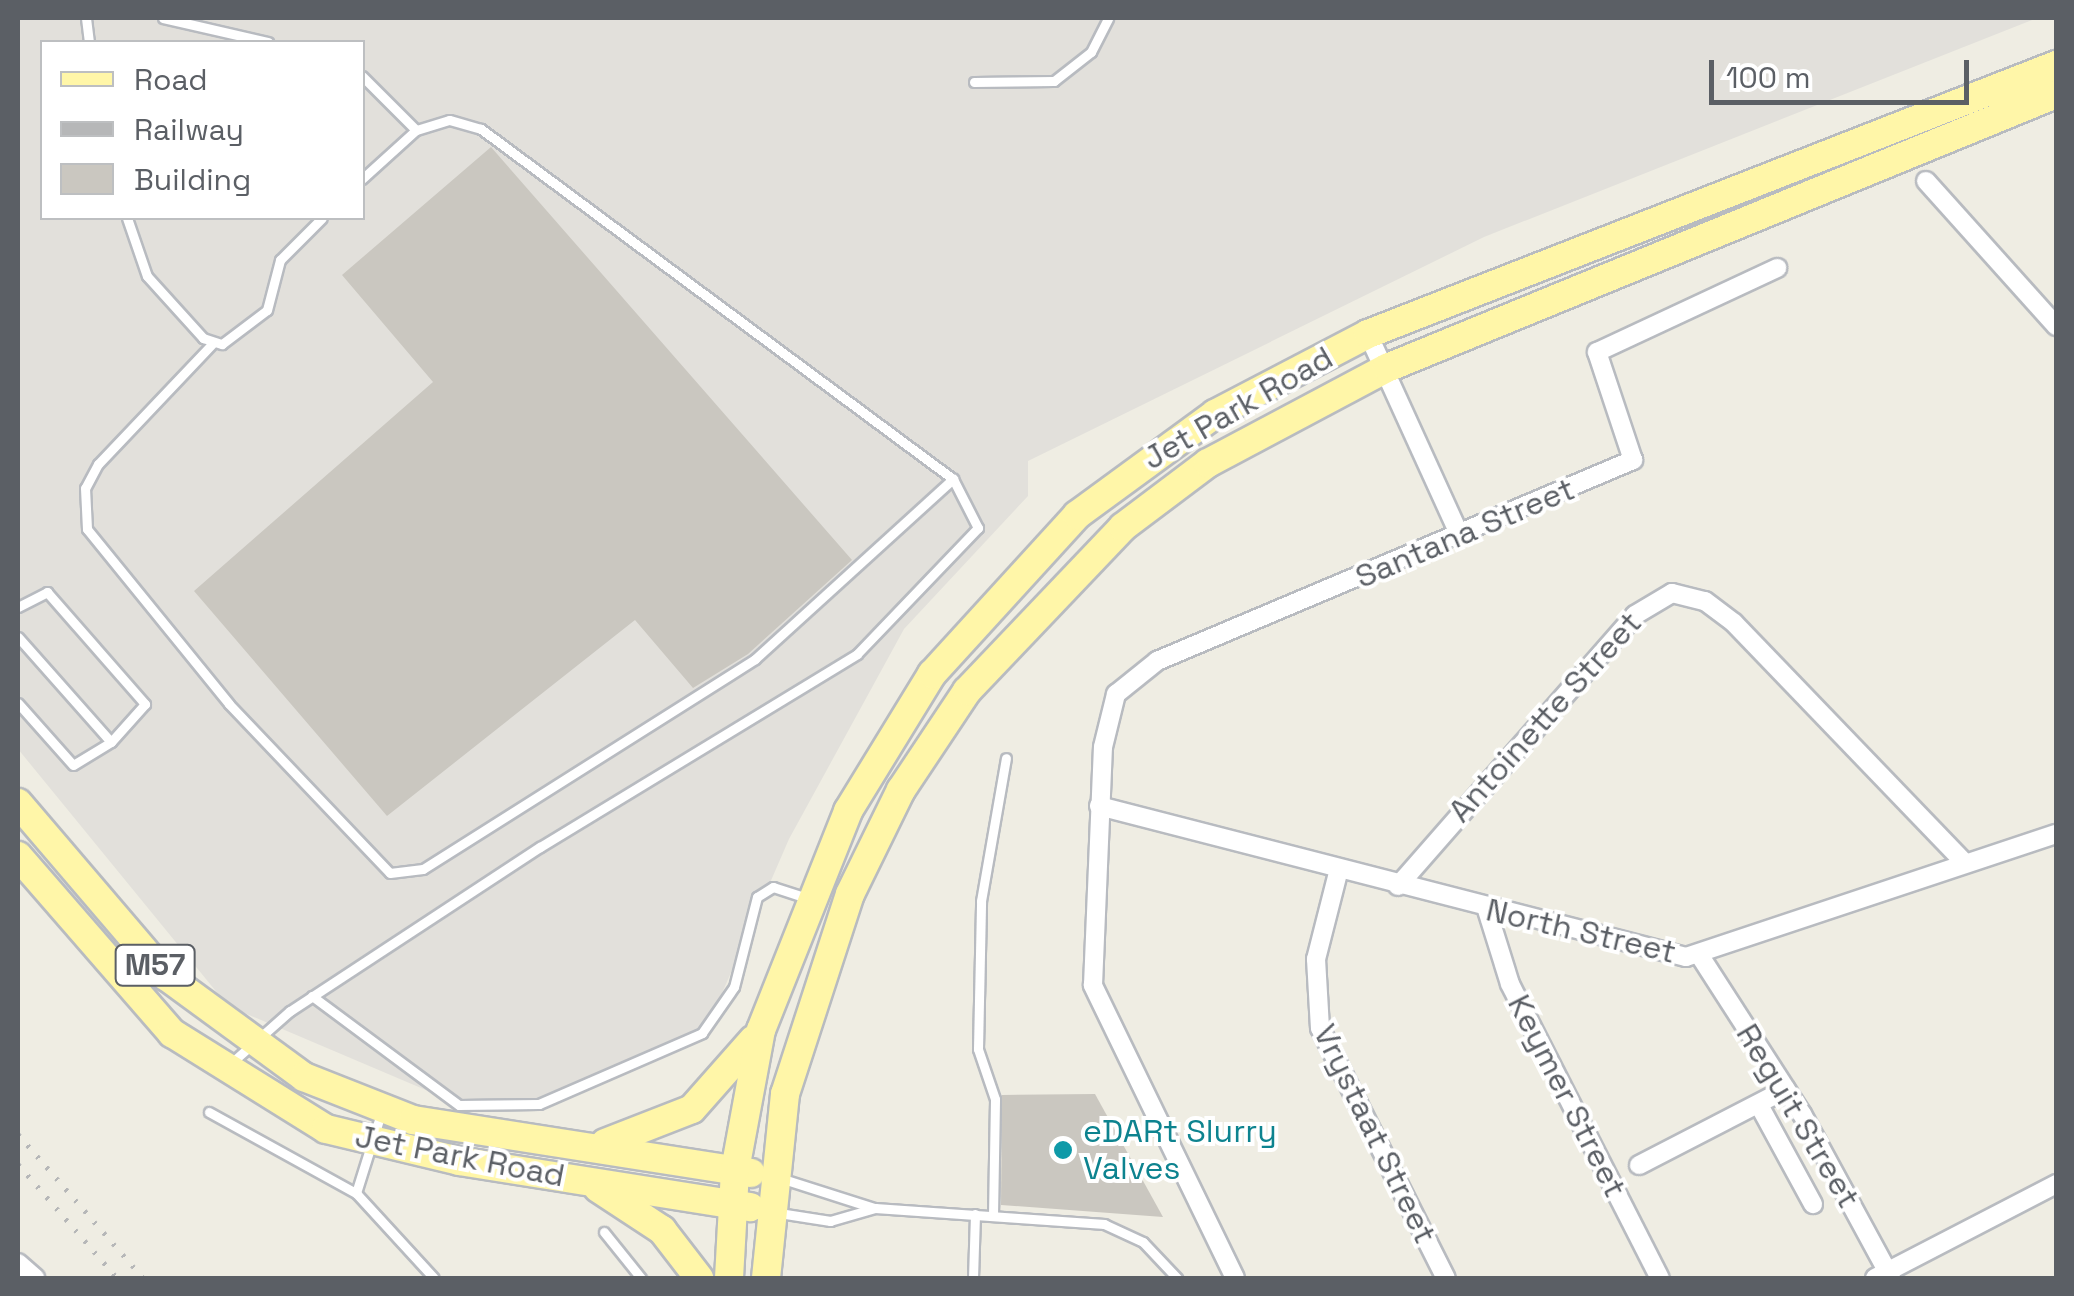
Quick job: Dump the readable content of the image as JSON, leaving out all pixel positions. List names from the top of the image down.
{
  "streets": {
    "main road": ["Jet Park Road", "M57"],
    "street": [
      "Santana Street",
      "Antoinette Street",
      "North Street",
      "Keymer Street",
      "Reguit Street",
      "Vrystaat Street"
    ]
  },
  "crossings": [
    ["Santana Street", "North Street"],
    ["Antoinette Street", "North Street"],
    ["North Street", "Keymer Street"],
    ["North Street", "Reguit Street"],
    ["North Street", "Vrystaat Street"]
  ],
  "places": ["eDARt Slurry Valves"],
  "legend": ["Road", "Railway", "Building"],
  "scale_bar": "100 m"
}
